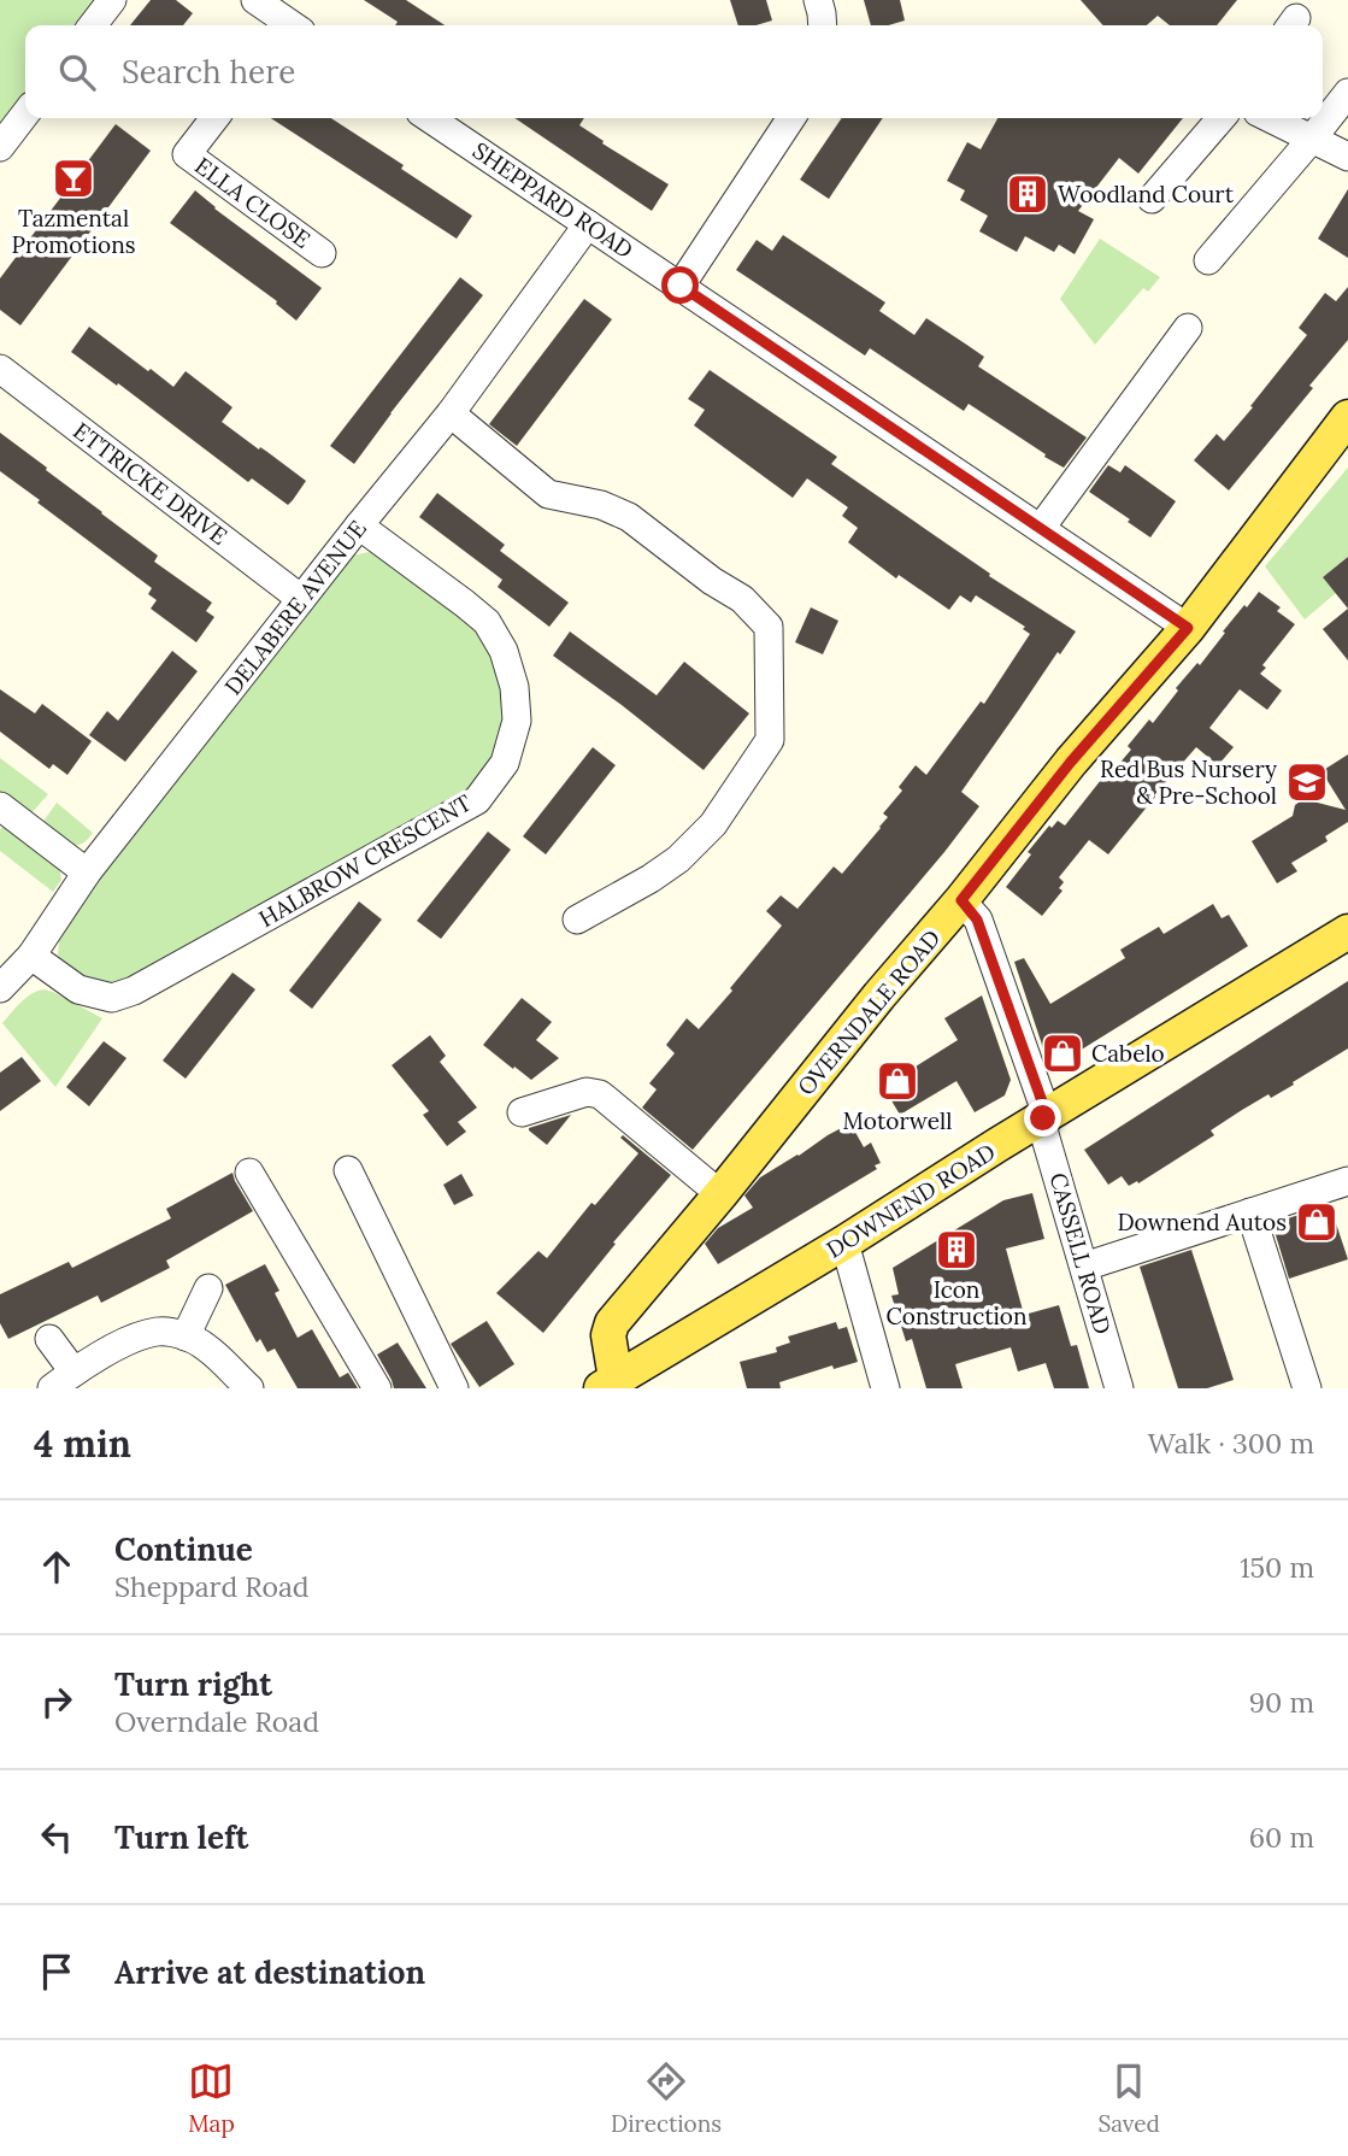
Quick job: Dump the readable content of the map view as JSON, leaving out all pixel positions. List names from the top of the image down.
{
  "streets": {
    "main road": ["OVERNDALE ROAD", "DOWNEND ROAD"],
    "street": [
      "SHEPPARD ROAD",
      "ELLA CLOSE",
      "ETTRICKE DRIVE",
      "DELABERE AVENUE",
      "HALBROW CRESCENT",
      "CASSELL ROAD"
    ]
  },
  "crossings": [
    ["SHEPPARD ROAD", "DELABERE AVENUE"],
    ["SHEPPARD ROAD", "OVERNDALE ROAD"],
    ["ETTRICKE DRIVE", "DELABERE AVENUE"],
    ["DELABERE AVENUE", "HALBROW CRESCENT"],
    ["OVERNDALE ROAD", "DOWNEND ROAD"],
    ["OVERNDALE ROAD", "CASSELL ROAD"],
    ["DOWNEND ROAD", "CASSELL ROAD"]
  ],
  "places": {
    "bar": ["Tazmental Promotions"],
    "building": ["Woodland Court", "Icon Construction"],
    "school or university": ["Red Bus Nursery & Pre-School"],
    "shop": ["Cabelo", "Motorwell", "Downend Autos"]
  },
  "page": {
    "search": "Search here",
    "heading": ["4 min", "Walk · 300 m"],
    "list": [
      ["Continue", "Sheppard Road", "150 m"],
      ["Turn right", "Overndale Road", "90 m"],
      ["Turn left", "60 m"],
      "Arrive at destination"
    ],
    "nav": ["Map", "Directions", "Saved"]
  }
}
